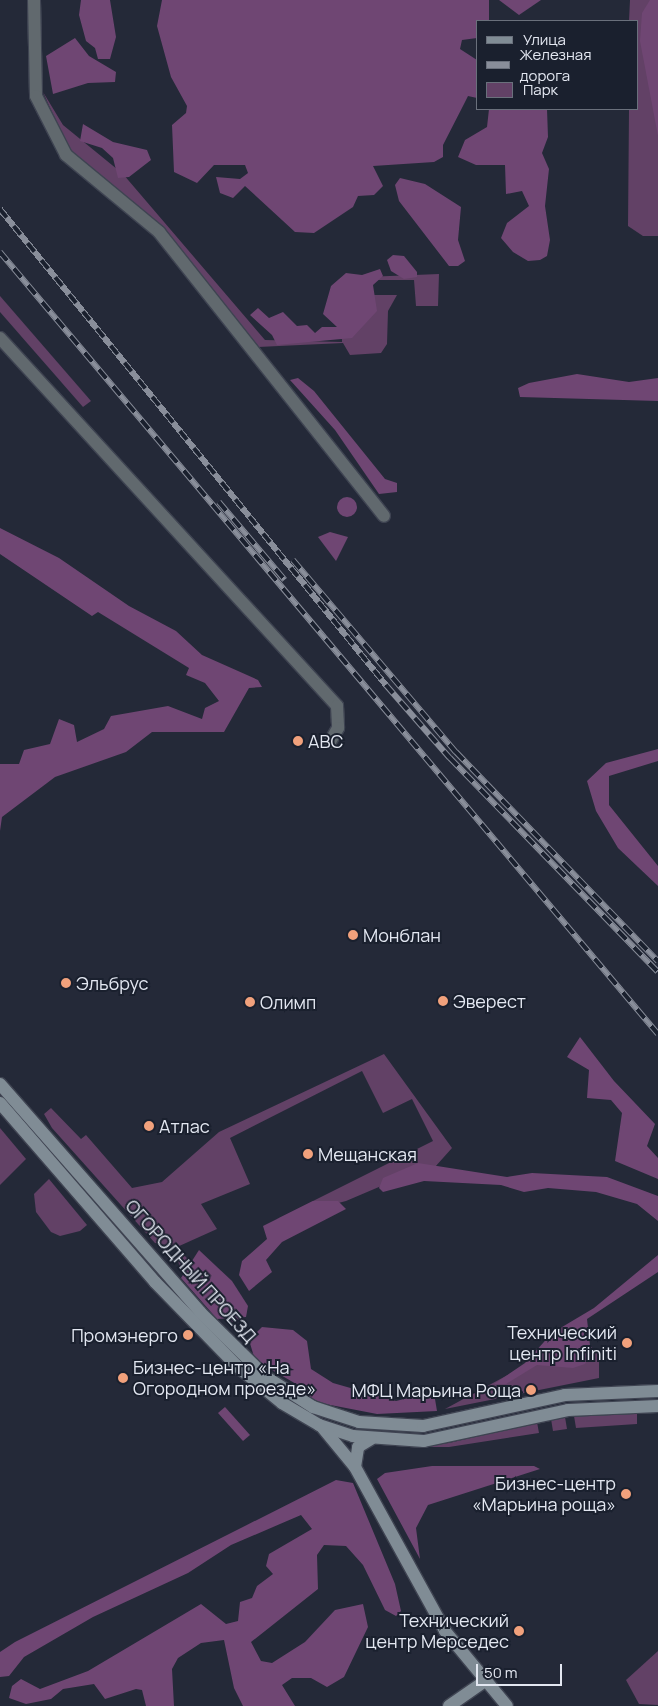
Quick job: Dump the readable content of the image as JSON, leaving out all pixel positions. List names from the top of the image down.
{
  "streets": {
    "main road": ["ОГОРОДНЫЙ ПРОЕЗД"]
  },
  "places": [
    "ABC",
    "Монблан",
    "Эльбрус",
    "Эверест",
    "Олимп",
    "Атлас",
    "Мещанская",
    "Промэнерго",
    "Технический центр Infiniti",
    "Бизнес-центр «На Огородном проезде»",
    "МФЦ Марьина Роща",
    "Бизнес-центр «Марьина роща»",
    "Технический центр Мерседес"
  ],
  "legend": ["Улица", "Железная дорога", "Парк"],
  "scale_bar": "50 m"
}
